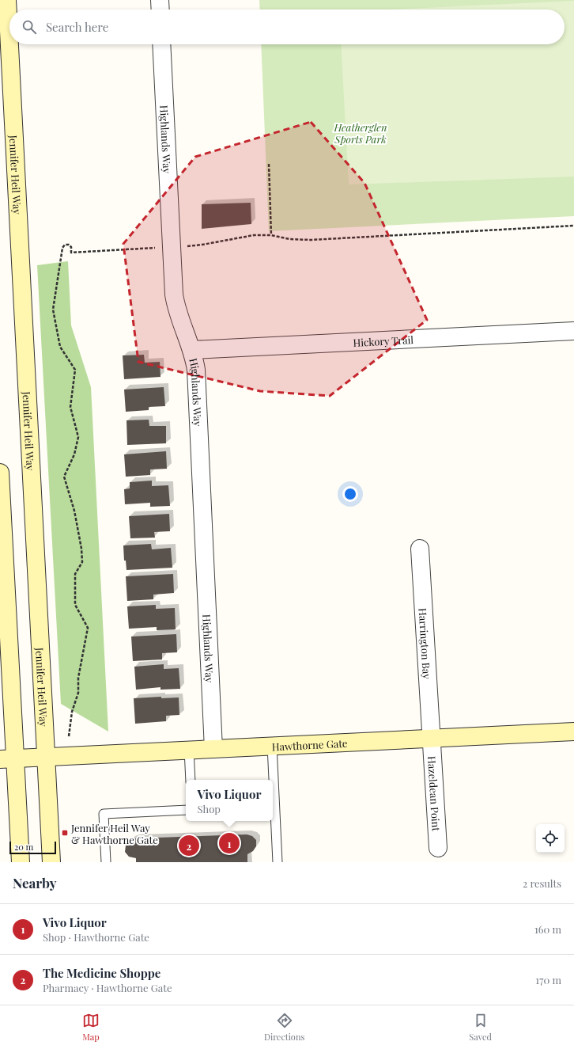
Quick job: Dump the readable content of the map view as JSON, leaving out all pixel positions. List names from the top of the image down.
{
  "streets": {
    "main road": ["Jennifer Heil Way", "Hawthorne Gate"],
    "street": [
      "Highlands Way",
      "Hickory Trail",
      "Harrington Bay",
      "Hazeldean Point"
    ]
  },
  "crossings": [
    ["Highlands Way", "Hickory Trail"],
    ["Highlands Way", "Hawthorne Gate"],
    ["Jennifer Heil Way", "Hawthorne Gate"],
    ["Harrington Bay", "Hawthorne Gate"],
    ["Harrington Bay", "Hazeldean Point"],
    ["Hawthorne Gate", "Hazeldean Point"]
  ],
  "parks": ["Heatherglen Sports Park"],
  "places": {
    "transit": ["Jennifer Heil Way & Hawthorne Gate"]
  },
  "scale_bar": "20 m",
  "page": {
    "search": "Search here",
    "popup": ["Vivo Liquor", "Shop"],
    "pins": ["1", "2"],
    "scale": "20 m",
    "heading": ["Nearby", "2 results"],
    "list": [
      {
        "mark": "1",
        "name": "Vivo Liquor",
        "note": "Shop · Hawthorne Gate",
        "value": "160 m"
      },
      {
        "mark": "2",
        "name": "The Medicine Shoppe",
        "note": "Pharmacy · Hawthorne Gate",
        "value": "170 m"
      }
    ],
    "nav": ["Map", "Directions", "Saved"]
  }
}
